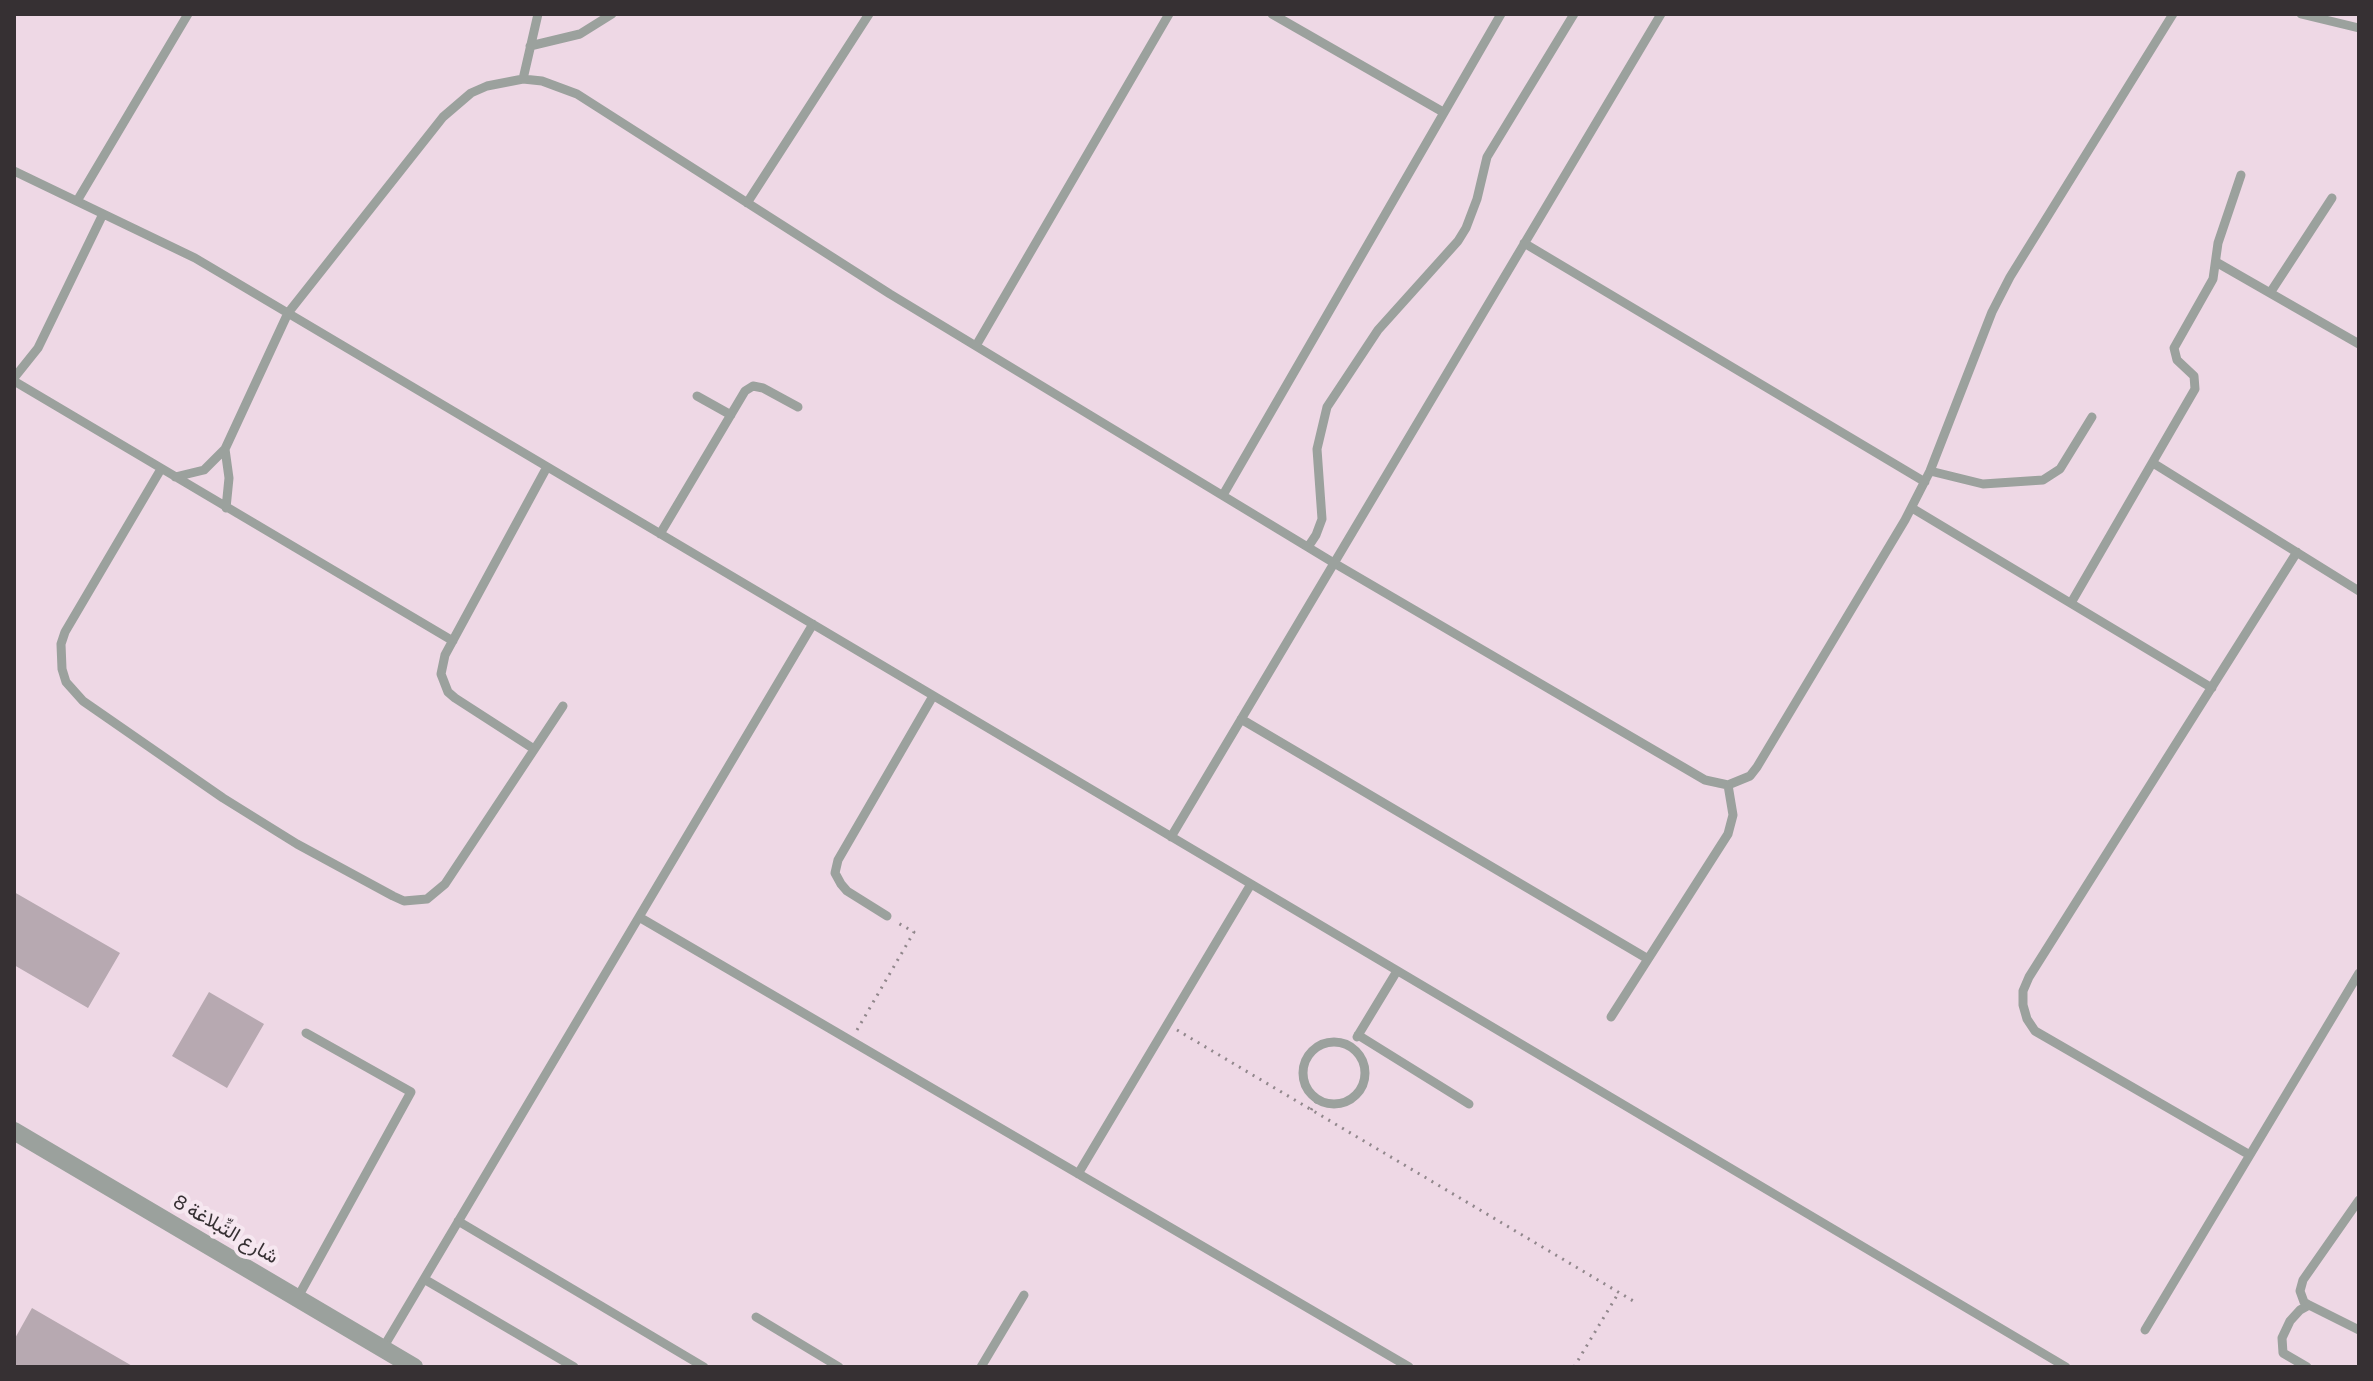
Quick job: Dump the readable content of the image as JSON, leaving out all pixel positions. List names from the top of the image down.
{
  "streets": {
    "street": ["شارع التِّبلاغة 8"]
  }
}
